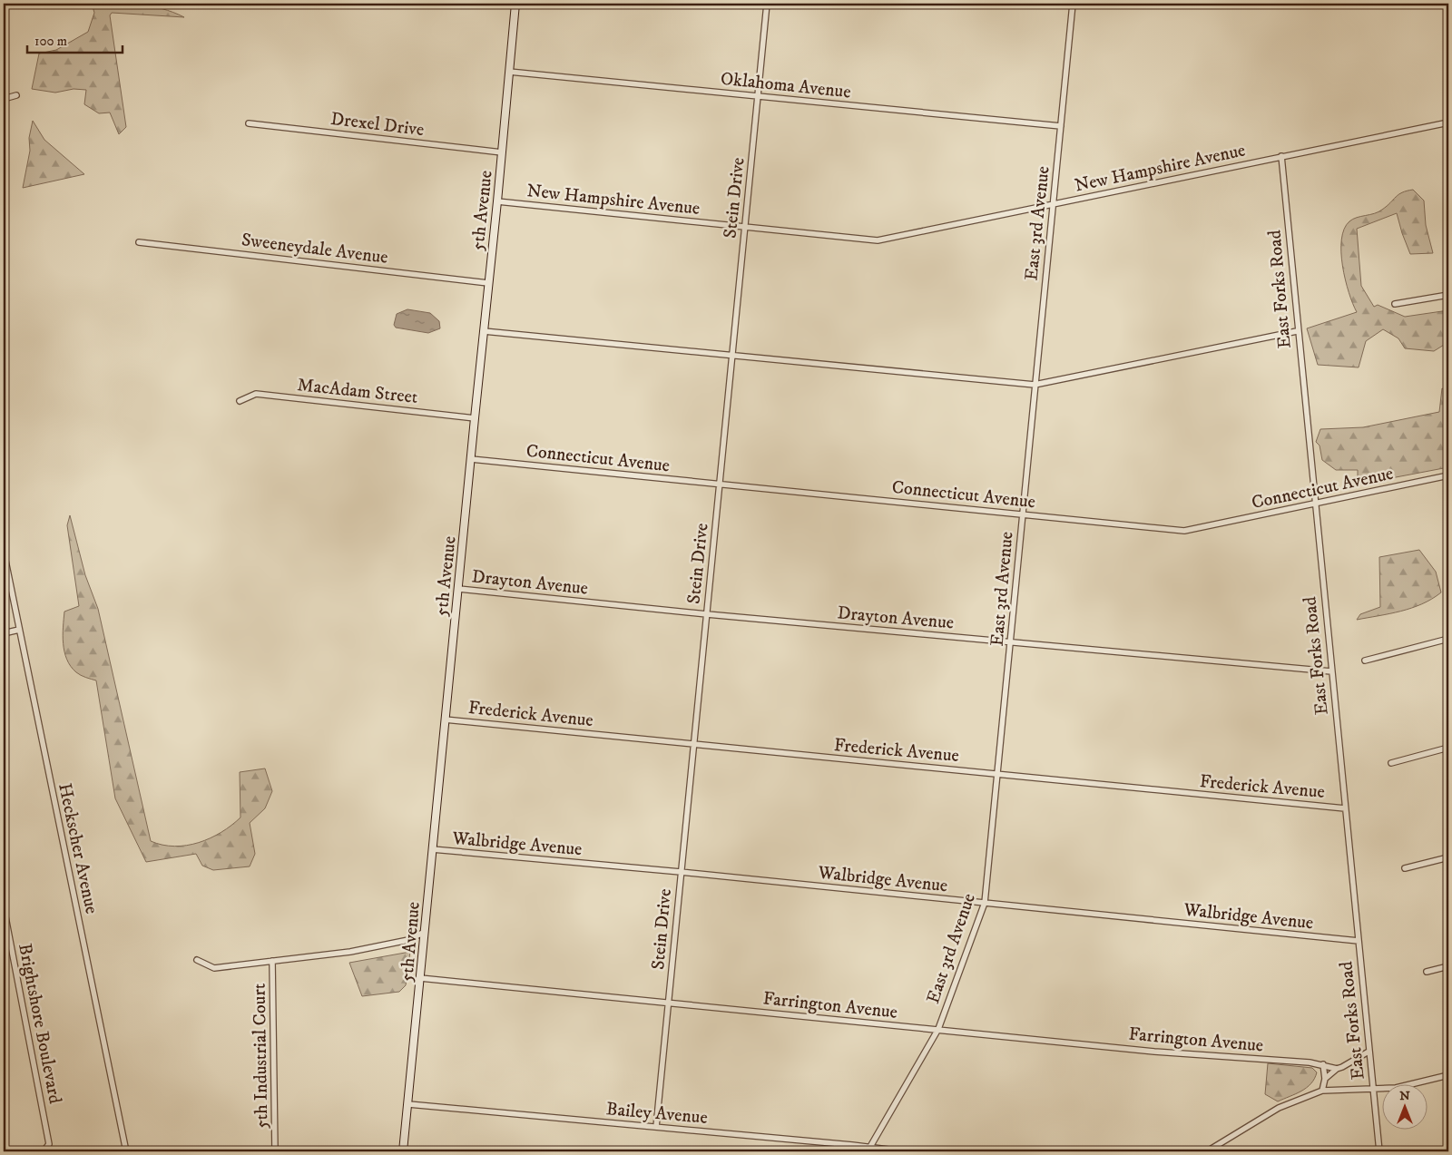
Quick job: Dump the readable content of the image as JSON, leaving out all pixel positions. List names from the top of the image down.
{
  "streets": {
    "main road": ["5th Avenue"],
    "street": [
      "Oklahoma Avenue",
      "Drexel Drive",
      "New Hampshire Avenue",
      "Stein Drive",
      "East 3rd Avenue",
      "Sweeneydale Avenue",
      "East Forks Road",
      "MacAdam Street",
      "Connecticut Avenue",
      "Drayton Avenue",
      "Frederick Avenue",
      "Walbridge Avenue",
      "Heckscher Avenue",
      "Farrington Avenue",
      "Brightshore Boulevard",
      "5th Industrial Court",
      "Bailey Avenue"
    ]
  },
  "crossings": [
    ["Oklahoma Avenue", "Stein Drive"],
    ["Oklahoma Avenue", "5th Avenue"],
    ["Oklahoma Avenue", "East 3rd Avenue"],
    ["Drexel Drive", "5th Avenue"],
    ["New Hampshire Avenue", "Stein Drive"],
    ["New Hampshire Avenue", "5th Avenue"],
    ["New Hampshire Avenue", "East 3rd Avenue"],
    ["New Hampshire Avenue", "East Forks Road"],
    ["Stein Drive", "Connecticut Avenue"],
    ["Stein Drive", "Drayton Avenue"],
    ["Stein Drive", "Frederick Avenue"],
    ["Stein Drive", "Walbridge Avenue"],
    ["Stein Drive", "Farrington Avenue"],
    ["Stein Drive", "Bailey Avenue"],
    ["5th Avenue", "Sweeneydale Avenue"],
    ["5th Avenue", "MacAdam Street"],
    ["5th Avenue", "Connecticut Avenue"],
    ["5th Avenue", "Drayton Avenue"],
    ["5th Avenue", "Frederick Avenue"],
    ["5th Avenue", "Walbridge Avenue"],
    ["5th Avenue", "Farrington Avenue"],
    ["5th Avenue", "5th Industrial Court"],
    ["5th Avenue", "Bailey Avenue"],
    ["East 3rd Avenue", "Connecticut Avenue"],
    ["East 3rd Avenue", "Drayton Avenue"],
    ["East 3rd Avenue", "Frederick Avenue"],
    ["East 3rd Avenue", "Walbridge Avenue"],
    ["East 3rd Avenue", "Farrington Avenue"],
    ["East 3rd Avenue", "Bailey Avenue"],
    ["East Forks Road", "Connecticut Avenue"],
    ["East Forks Road", "Drayton Avenue"],
    ["East Forks Road", "Frederick Avenue"],
    ["East Forks Road", "Walbridge Avenue"]
  ],
  "scale_bar": "100 m",
  "north": "top"
}
